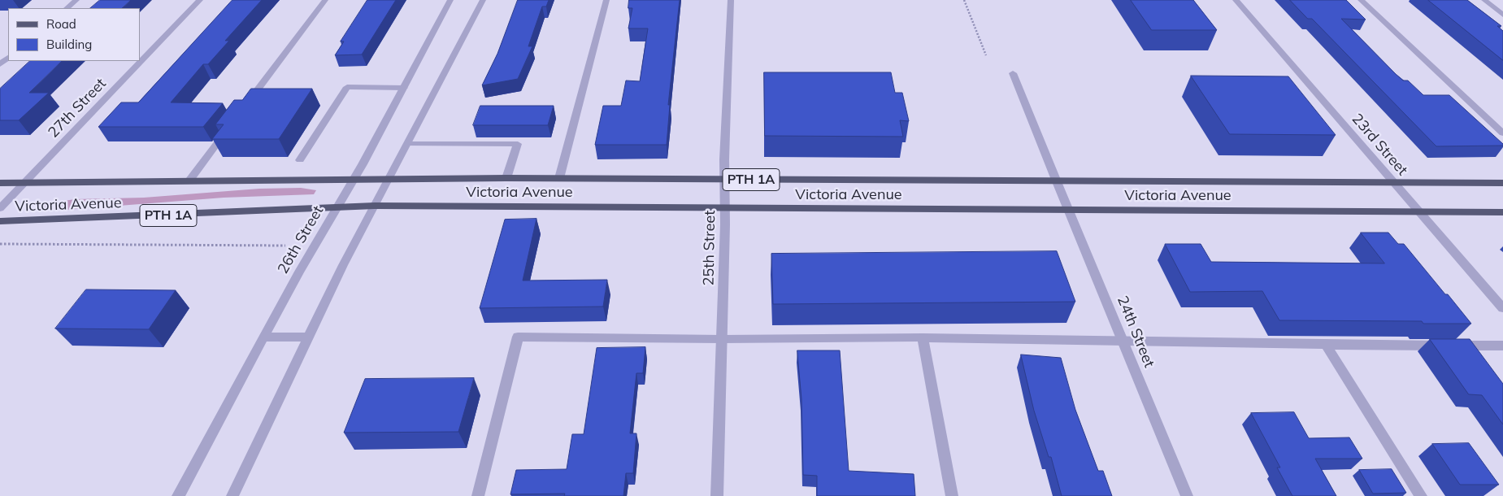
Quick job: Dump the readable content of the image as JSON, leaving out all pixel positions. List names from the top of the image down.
{
  "streets": {
    "main road": ["PTH 1A", "Victoria Avenue"],
    "street": [
      "27th Street",
      "23rd Street",
      "26th Street",
      "25th Street",
      "24th Street"
    ]
  },
  "crossings": [
    ["27th Street", "Victoria Avenue"],
    ["23rd Street", "Victoria Avenue"],
    ["Victoria Avenue", "26th Street"],
    ["Victoria Avenue", "25th Street"],
    ["Victoria Avenue", "24th Street"]
  ],
  "legend": ["Road", "Building"]
}
